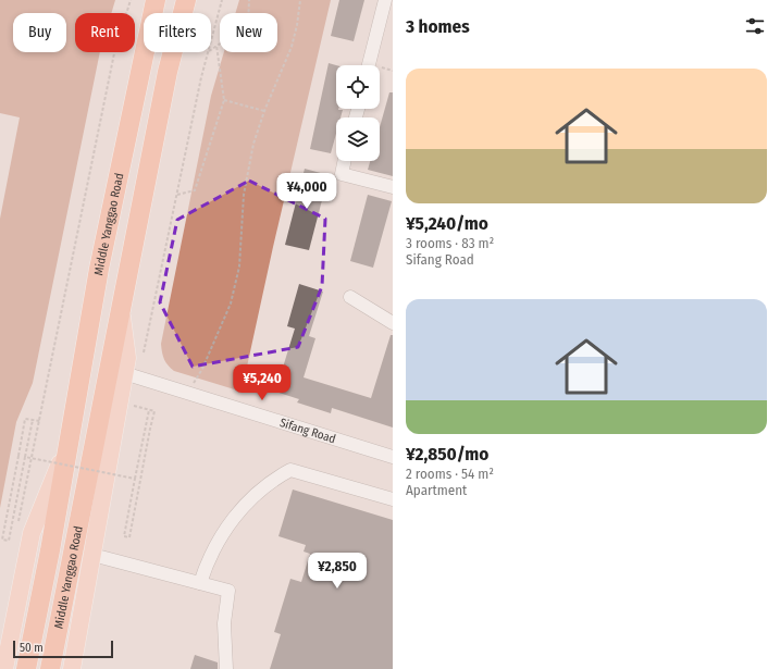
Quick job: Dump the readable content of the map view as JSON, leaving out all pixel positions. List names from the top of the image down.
{
  "streets": {
    "highway": ["Middle Yanggao Road"],
    "street": ["Sifang Road"]
  },
  "crossings": [
    ["Middle Yanggao Road", "Sifang Road"]
  ],
  "scale_bar": "50 m",
  "page": {
    "heading": "3 homes",
    "chip": [
      "Buy",
      "Rent",
      "Filters",
      "New"
    ],
    "list": [
      {
        "name": "¥5,240/mo",
        "note": "3 rooms · 83 m² · Sifang Road"
      },
      {
        "name": "¥2,850/mo",
        "note": "2 rooms · 54 m² · Apartment"
      }
    ],
    "price": ["¥4,000", "¥5,240", "¥2,850"],
    "scale": "50 m"
  }
}
